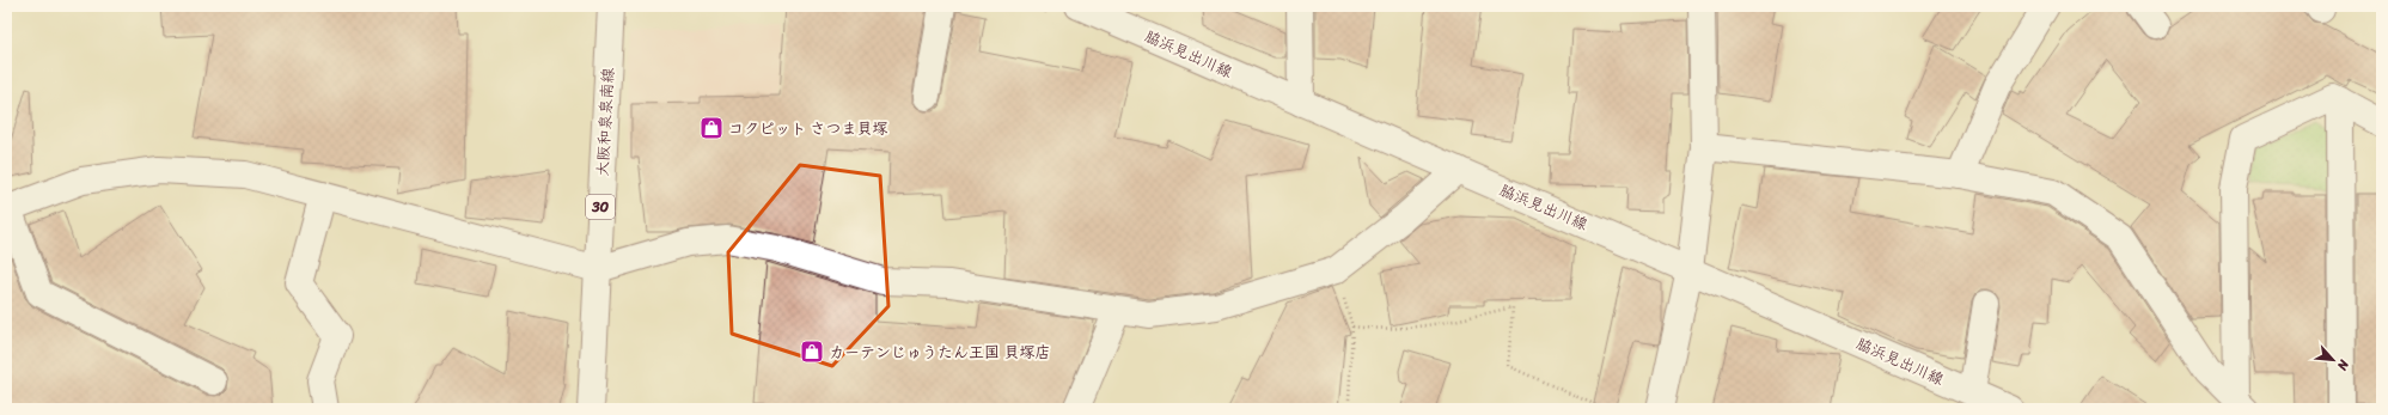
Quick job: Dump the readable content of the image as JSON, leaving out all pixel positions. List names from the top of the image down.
{
  "streets": {
    "street": ["脇浜見出川線", "大阪和泉泉南線", "30"]
  },
  "places": {
    "shop": ["コクピット さつま貝塚", "カーテンじゅうたん王国 貝塚店"]
  },
  "north": "bottom right"
}
